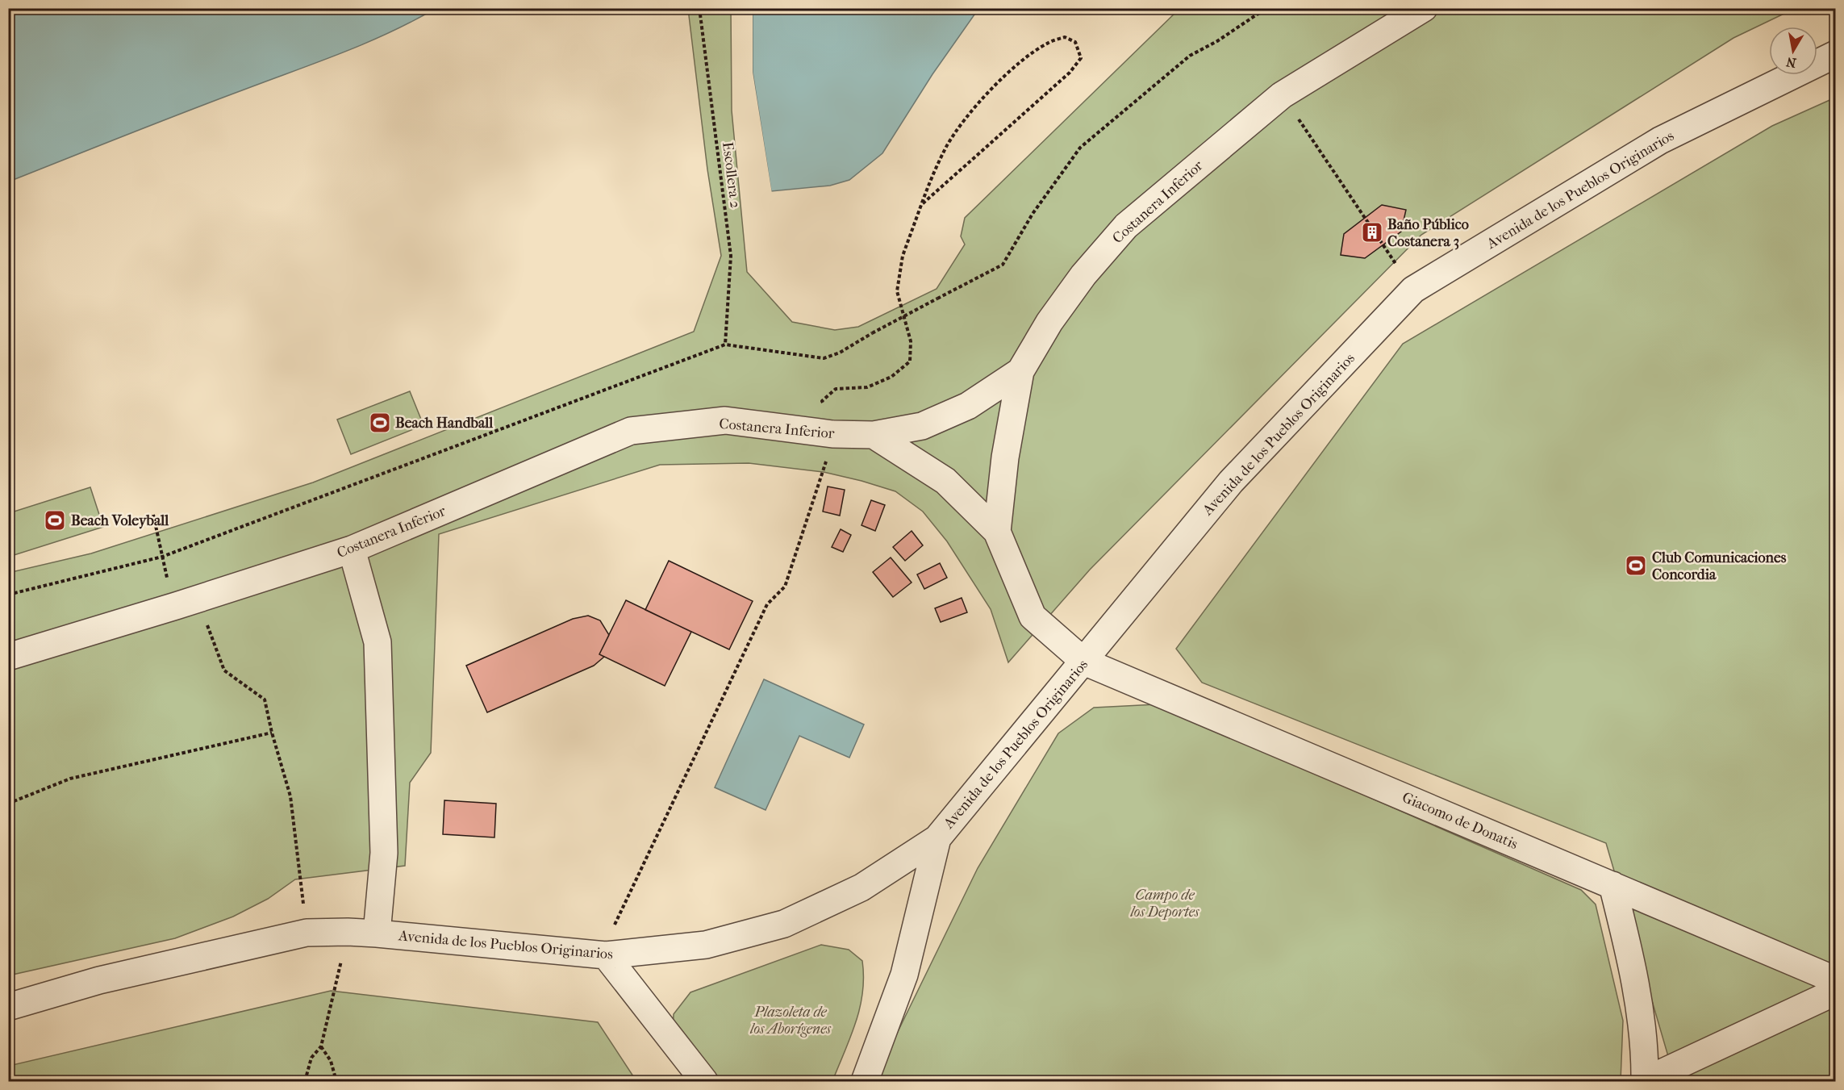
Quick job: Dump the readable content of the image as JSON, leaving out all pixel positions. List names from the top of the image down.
{
  "streets": {
    "street": ["Avenida de los Pueblos Originarios", "Costanera Inferior", "Giacomo de Donatis"],
    "path": ["Escollera 2"]
  },
  "crossings": [
    ["Avenida de los Pueblos Originarios", "Giacomo de Donatis"]
  ],
  "parks": ["Campo de los Deportes", "Plazoleta de los Aborígenes"],
  "places": {
    "building": ["Baño Público Costanera 3"],
    "sports": ["Beach Handball", "Beach Voleyball", "Club Comunicaciones Concordia"]
  },
  "north": "bottom"
}
